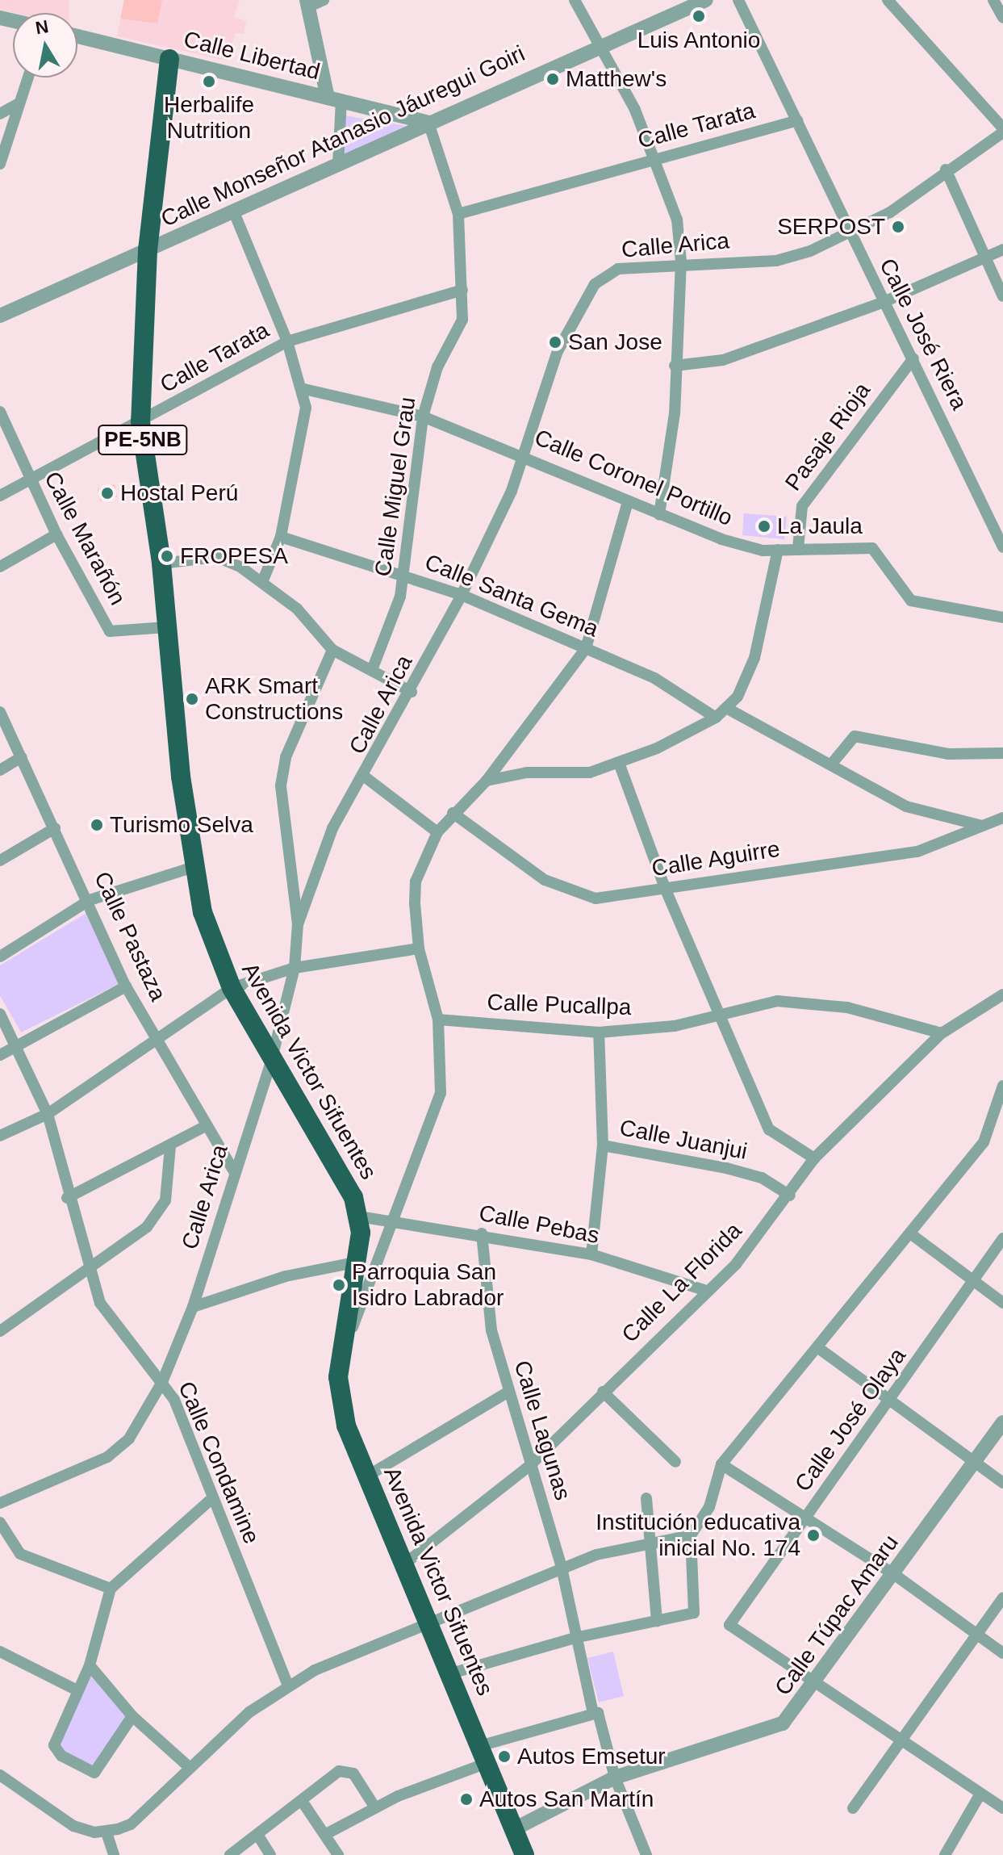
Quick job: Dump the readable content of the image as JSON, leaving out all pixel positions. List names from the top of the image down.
{
  "streets": {
    "highway": ["PE-5NB", "Avenida Victor Sifuentes"],
    "street": [
      "Calle Libertad",
      "Calle Tarata",
      "Calle Monseñor Atanasio Jáuregui Goiri",
      "Calle Arica",
      "Calle José Riera",
      "Pasaje Rioja",
      "Calle Coronel Portillo",
      "Calle Miguel Grau",
      "Calle Marañón",
      "Calle Santa Gema",
      "Calle Aguirre",
      "Calle Pastaza",
      "Calle Pucallpa",
      "Calle Juanjui",
      "Calle Pebas",
      "Calle La Florida",
      "Calle José Olaya",
      "Calle Lagunas",
      "Calle Condamine",
      "Calle Túpac Amaru"
    ]
  },
  "crossings": [
    ["Calle Libertad", "Calle Monseñor Atanasio Jáuregui Goiri"],
    ["Calle Libertad", "PE-5NB"],
    ["Calle Libertad", "Calle Miguel Grau"],
    ["Calle Tarata", "Calle José Riera"],
    ["Calle Tarata", "PE-5NB"],
    ["Calle Tarata", "Calle Miguel Grau"],
    ["Calle Tarata", "Calle Marañón"],
    ["Calle Monseñor Atanasio Jáuregui Goiri", "PE-5NB"],
    ["Calle Monseñor Atanasio Jáuregui Goiri", "Calle Miguel Grau"],
    ["Calle Arica", "Calle José Riera"],
    ["Calle Arica", "Calle Coronel Portillo"],
    ["Calle Arica", "Calle Santa Gema"],
    ["Calle Arica", "Calle Pastaza"],
    ["Calle Arica", "Avenida Victor Sifuentes"],
    ["Calle Arica", "Calle Condamine"],
    ["Calle José Riera", "Pasaje Rioja"],
    ["Pasaje Rioja", "Calle Coronel Portillo"],
    ["PE-5NB", "Calle Marañón"],
    ["PE-5NB", "Avenida Victor Sifuentes"],
    ["Calle Coronel Portillo", "Calle Miguel Grau"],
    ["Calle Miguel Grau", "Calle Santa Gema"],
    ["Calle Marañón", "Avenida Victor Sifuentes"],
    ["Calle Pucallpa", "Calle La Florida"],
    ["Avenida Victor Sifuentes", "Calle Pebas"],
    ["Avenida Victor Sifuentes", "Calle La Florida"],
    ["Avenida Victor Sifuentes", "Calle Túpac Amaru"],
    ["Calle Juanjui", "Calle La Florida"],
    ["Calle Pebas", "Calle La Florida"],
    ["Calle Pebas", "Calle Lagunas"],
    ["Calle La Florida", "Calle Lagunas"],
    ["Calle José Olaya", "Calle Túpac Amaru"]
  ],
  "places": [
    "Luis Antonio",
    "Matthew's",
    "Herbalife Nutrition",
    "SERPOST",
    "San Jose",
    "Hostal Perú",
    "La Jaula",
    "FROPESA",
    "ARK Smart Constructions",
    "Turismo Selva",
    "Parroquia San Isidro Labrador",
    "Institución educativa inicial No. 174",
    "Autos Emsetur",
    "Autos San Martín"
  ],
  "north": "top"
}
